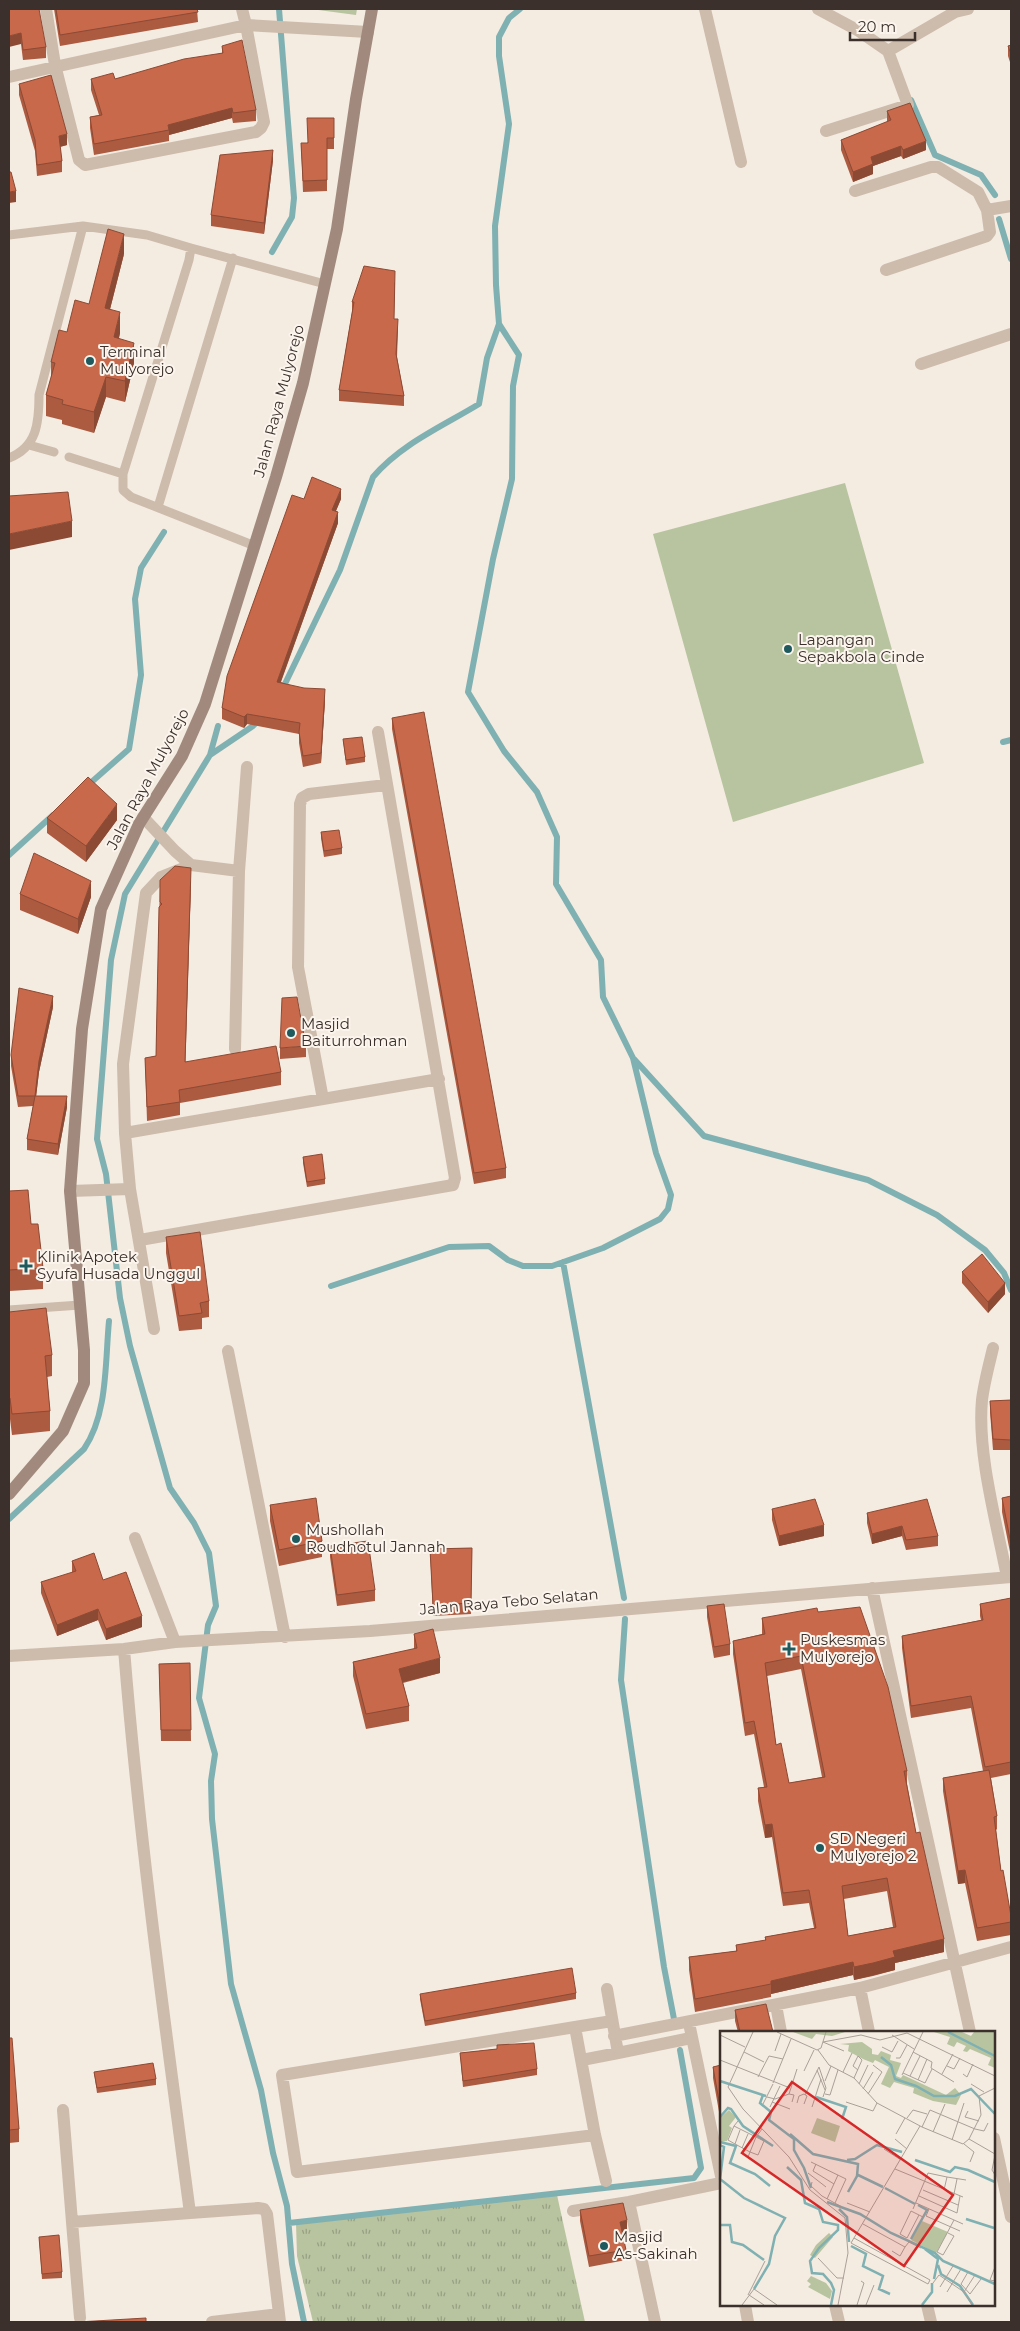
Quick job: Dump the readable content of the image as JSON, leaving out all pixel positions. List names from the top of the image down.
{
  "streets": {
    "main road": ["Jalan Raya Mulyorejo"],
    "street": ["Jalan Raya Tebo Selatan"]
  },
  "places": {
    "other": [
      "Terminal Mulyorejo",
      "Lapangan Sepakbola Cinde",
      "Masjid Baiturrohman",
      "Mushollah Roudhotul Jannah",
      "SD Negeri Mulyorejo 2",
      "Masjid As-Sakinah"
    ],
    "health": ["Klinik Apotek Syufa Husada Unggul", "Puskesmas Mulyorejo"]
  },
  "scale_bar": "20 m"
}
